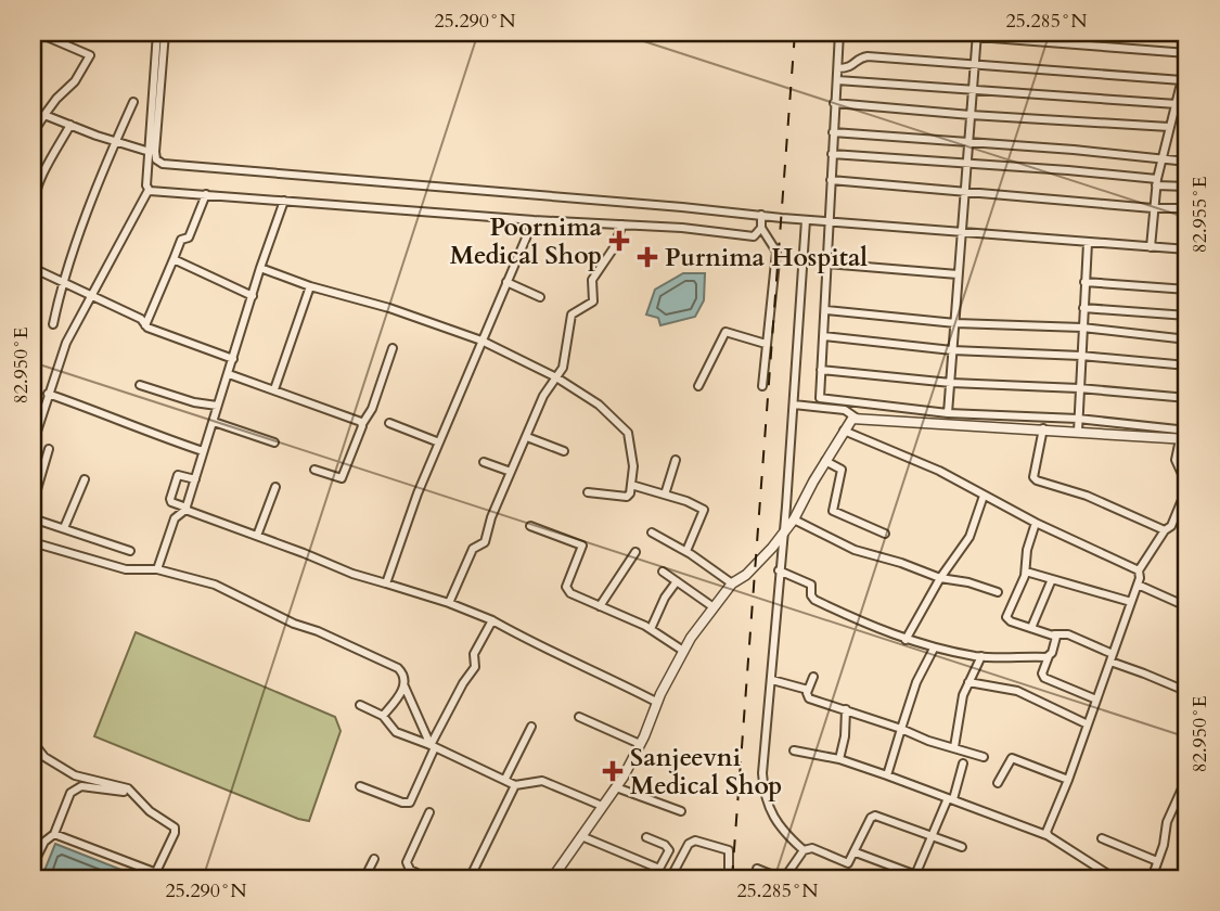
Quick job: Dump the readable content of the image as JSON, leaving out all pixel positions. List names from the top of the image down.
{
  "places": {
    "health": ["Poornima Medical Shop", "Purnima Hospital", "Sanjeevni Medical Shop"]
  },
  "coordinates": [
    "25.290°N",
    "25.285°N",
    "82.955°E",
    "82.950°E"
  ]
}
